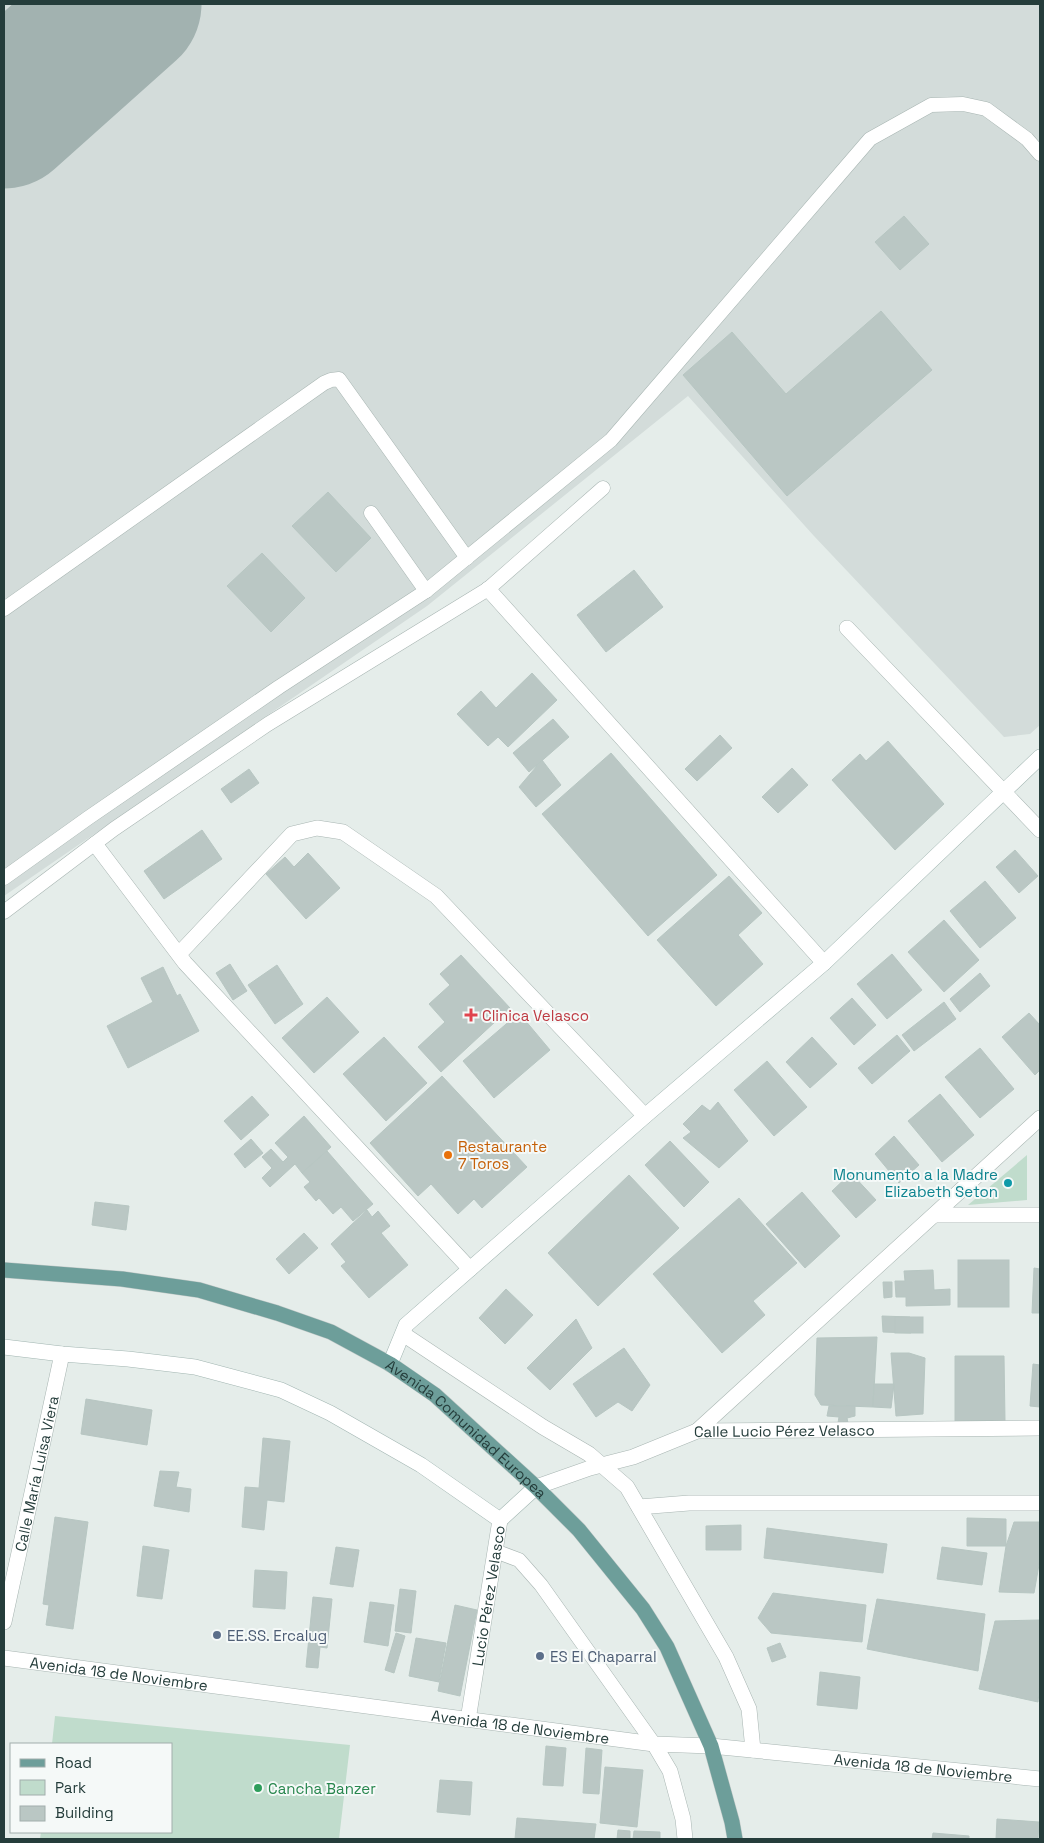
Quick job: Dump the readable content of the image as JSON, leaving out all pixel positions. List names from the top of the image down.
{
  "streets": {
    "main road": ["Avenida Comunidad Europea"],
    "street": [
      "Calle Lucio Pérez Velasco",
      "Calle María Luisa Viera",
      "Lucio Pérez Velasco",
      "Avenida 18 de Noviembre"
    ]
  },
  "crossings": [
    ["Avenida Comunidad Europea", "Calle Lucio Pérez Velasco"],
    ["Avenida Comunidad Europea", "Lucio Pérez Velasco"],
    ["Avenida Comunidad Europea", "Avenida 18 de Noviembre"],
    ["Calle Lucio Pérez Velasco", "Lucio Pérez Velasco"],
    ["Lucio Pérez Velasco", "Avenida 18 de Noviembre"]
  ],
  "places": {
    "health": ["Clinica Velasco"],
    "other": [
      "Restaurante 7 Toros",
      "Monumento a la Madre Elizabeth Seton",
      "EE.SS. Ercalug",
      "ES El Chaparral",
      "Cancha Banzer"
    ]
  },
  "legend": ["Road", "Park", "Building"]
}
